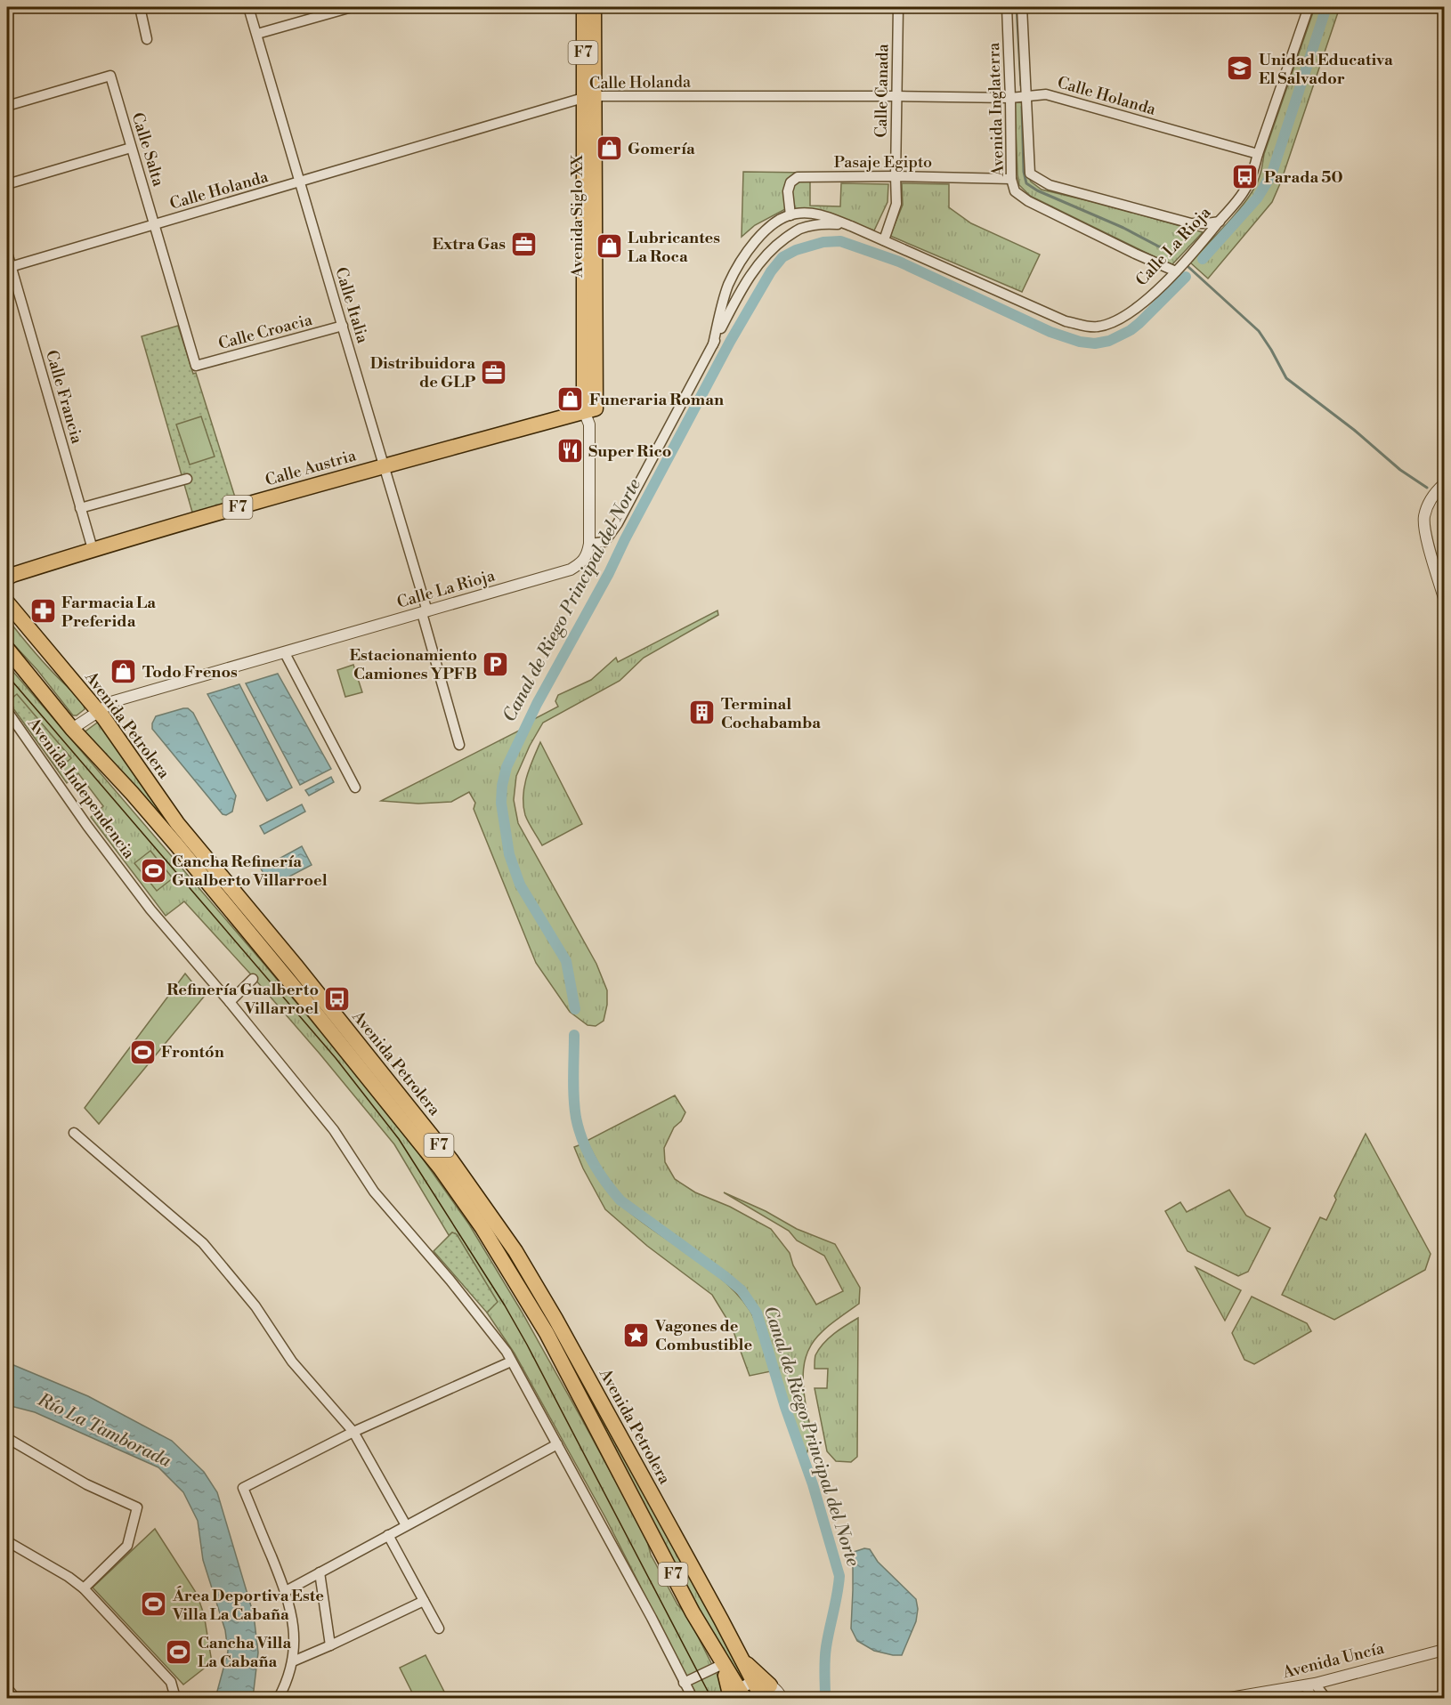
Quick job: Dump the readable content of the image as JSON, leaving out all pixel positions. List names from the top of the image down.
{
  "streets": {
    "highway": [
      "F7",
      "Avenida Siglo XX",
      "Calle Austria",
      "Avenida Petrolera"
    ],
    "street": [
      "Calle Holanda",
      "Calle Canada",
      "Avenida Inglaterra",
      "Calle Salta",
      "Pasaje Egipto",
      "Calle La Rioja",
      "Calle Italia",
      "Calle Croacia",
      "Calle Francia",
      "Avenida Independencia",
      "Avenida Uncía"
    ]
  },
  "crossings": [
    ["Calle Holanda", "Calle Canada"],
    ["Calle Holanda", "Avenida Inglaterra"],
    ["Calle Holanda", "Calle Salta"],
    ["Calle Holanda", "Avenida Siglo XX"],
    ["Calle Holanda", "Calle La Rioja"],
    ["Calle Holanda", "Calle Italia"],
    ["Calle Holanda", "Calle Francia"],
    ["Calle Canada", "Pasaje Egipto"],
    ["Calle Canada", "Calle La Rioja"],
    ["Avenida Inglaterra", "Pasaje Egipto"],
    ["Avenida Inglaterra", "Calle La Rioja"],
    ["Calle Salta", "Calle Croacia"],
    ["Pasaje Egipto", "Calle La Rioja"],
    ["Avenida Siglo XX", "Calle La Rioja"],
    ["Avenida Siglo XX", "Calle Austria"],
    ["Calle La Rioja", "Calle Italia"],
    ["Calle La Rioja", "Avenida Petrolera"],
    ["Calle Italia", "Calle Croacia"],
    ["Calle Italia", "Calle Austria"],
    ["Calle Francia", "Calle Austria"]
  ],
  "water": ["Canal de Riego Principal del Norte", "Río La Tamborada"],
  "places": {
    "school or university": ["Unidad Educativa El Salvador"],
    "shop": [
      "Gomería",
      "Lubricantes La Roca",
      "Funeraria Roman",
      "Todo Frenos"
    ],
    "bus stop": ["Parada 50", "Refinería Gualberto Villarroel"],
    "office": ["Extra Gas", "Distribuidora de GLP"],
    "restaurant": ["Super Rico"],
    "pharmacy": ["Farmacia La Preferida"],
    "parking": ["Estacionamiento Camiones YPFB"],
    "building": ["Terminal Cochabamba"],
    "sports": [
      "Cancha Refinería Gualberto Villarroel",
      "Frontón",
      "Área Deportiva Este Villa La Cabaña",
      "Cancha Villa La Cabaña"
    ],
    "place": ["Vagones de Combustible"]
  }
}
